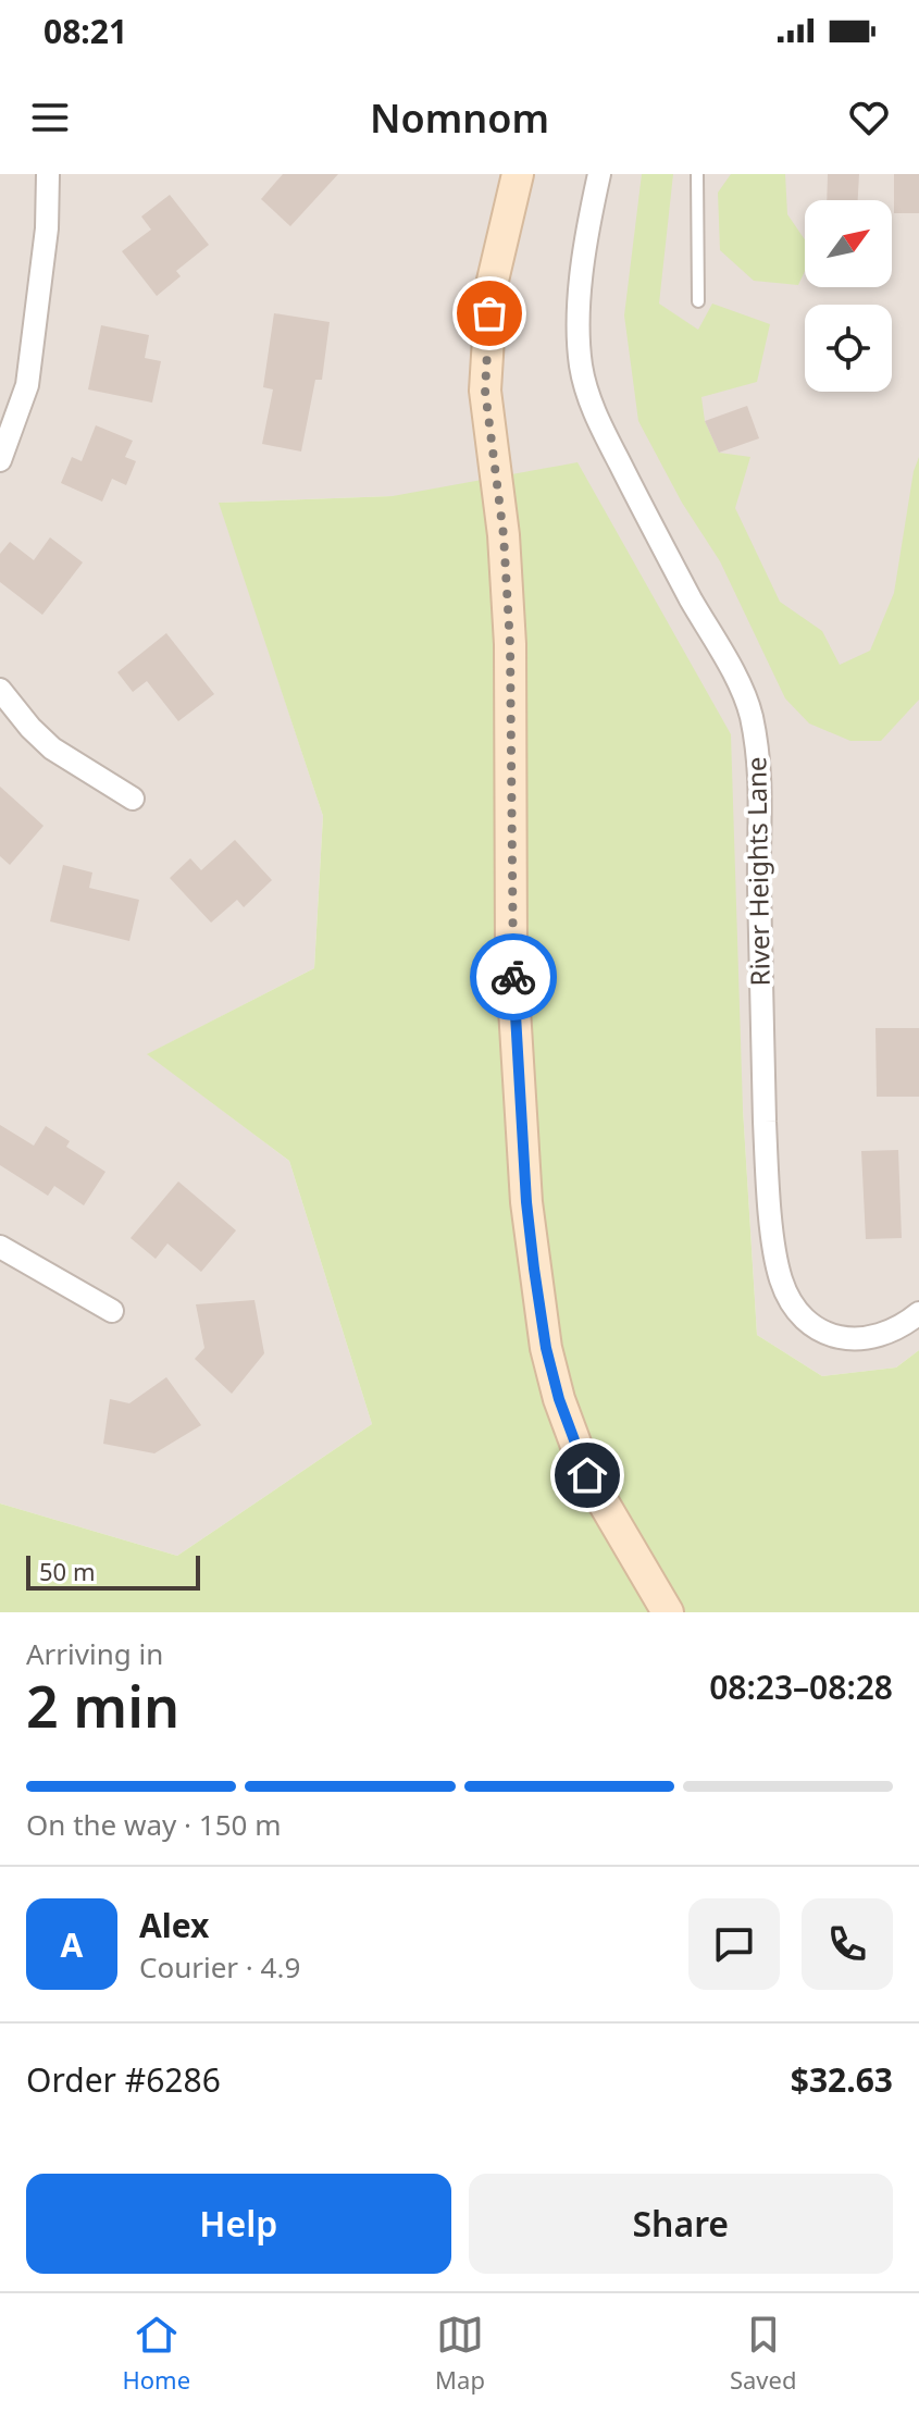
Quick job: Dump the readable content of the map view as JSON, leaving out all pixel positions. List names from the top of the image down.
{
  "streets": {
    "street": ["River Heights Lane"]
  },
  "scale_bar": "50 m",
  "north": "top right",
  "page": {
    "status": "08:21",
    "header": "Nomnom",
    "scale": "50 m",
    "heading": ["2 min", "Arriving in", "08:23–08:28"],
    "panel": [
      "Alex",
      "Courier · 4.9",
      "Order #6286",
      "$32.63"
    ],
    "bar": "On the way · 150 m",
    "round": "A",
    "buttons": ["Help", "Share"],
    "tabs": ["Home", "Map", "Saved"]
  }
}
